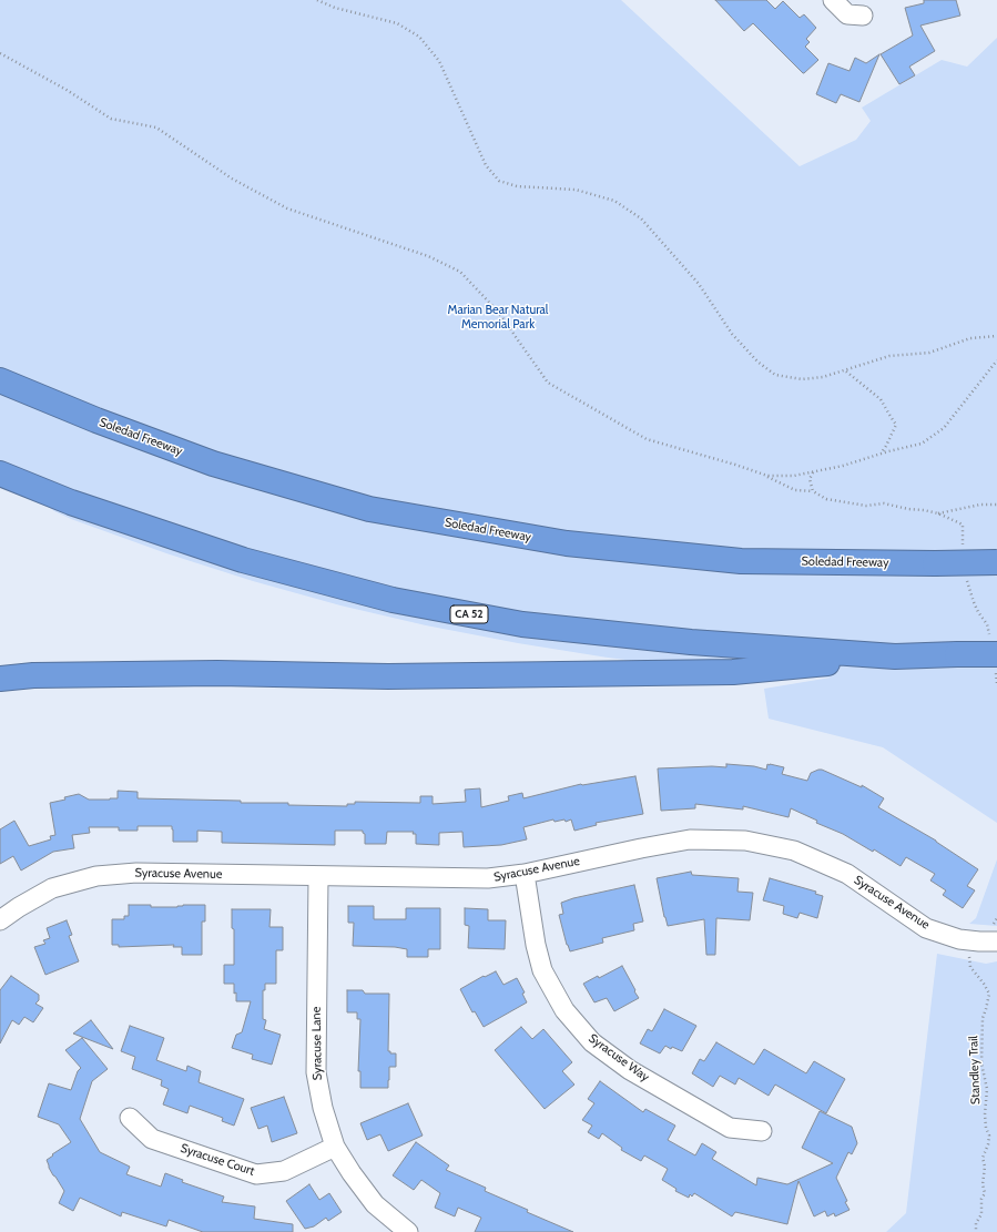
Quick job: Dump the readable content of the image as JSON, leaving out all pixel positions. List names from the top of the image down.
{
  "streets": {
    "highway": ["Soledad Freeway", "CA 52"],
    "street": [
      "Syracuse Avenue",
      "Syracuse Lane",
      "Syracuse Way",
      "Syracuse Court"
    ],
    "path": ["Standley Trail"]
  },
  "crossings": [
    ["Syracuse Avenue", "Syracuse Lane"],
    ["Syracuse Avenue", "Syracuse Way"],
    ["Syracuse Avenue", "Standley Trail"],
    ["Syracuse Lane", "Syracuse Court"]
  ],
  "parks": ["Marian Bear Natural Memorial Park"]
}
